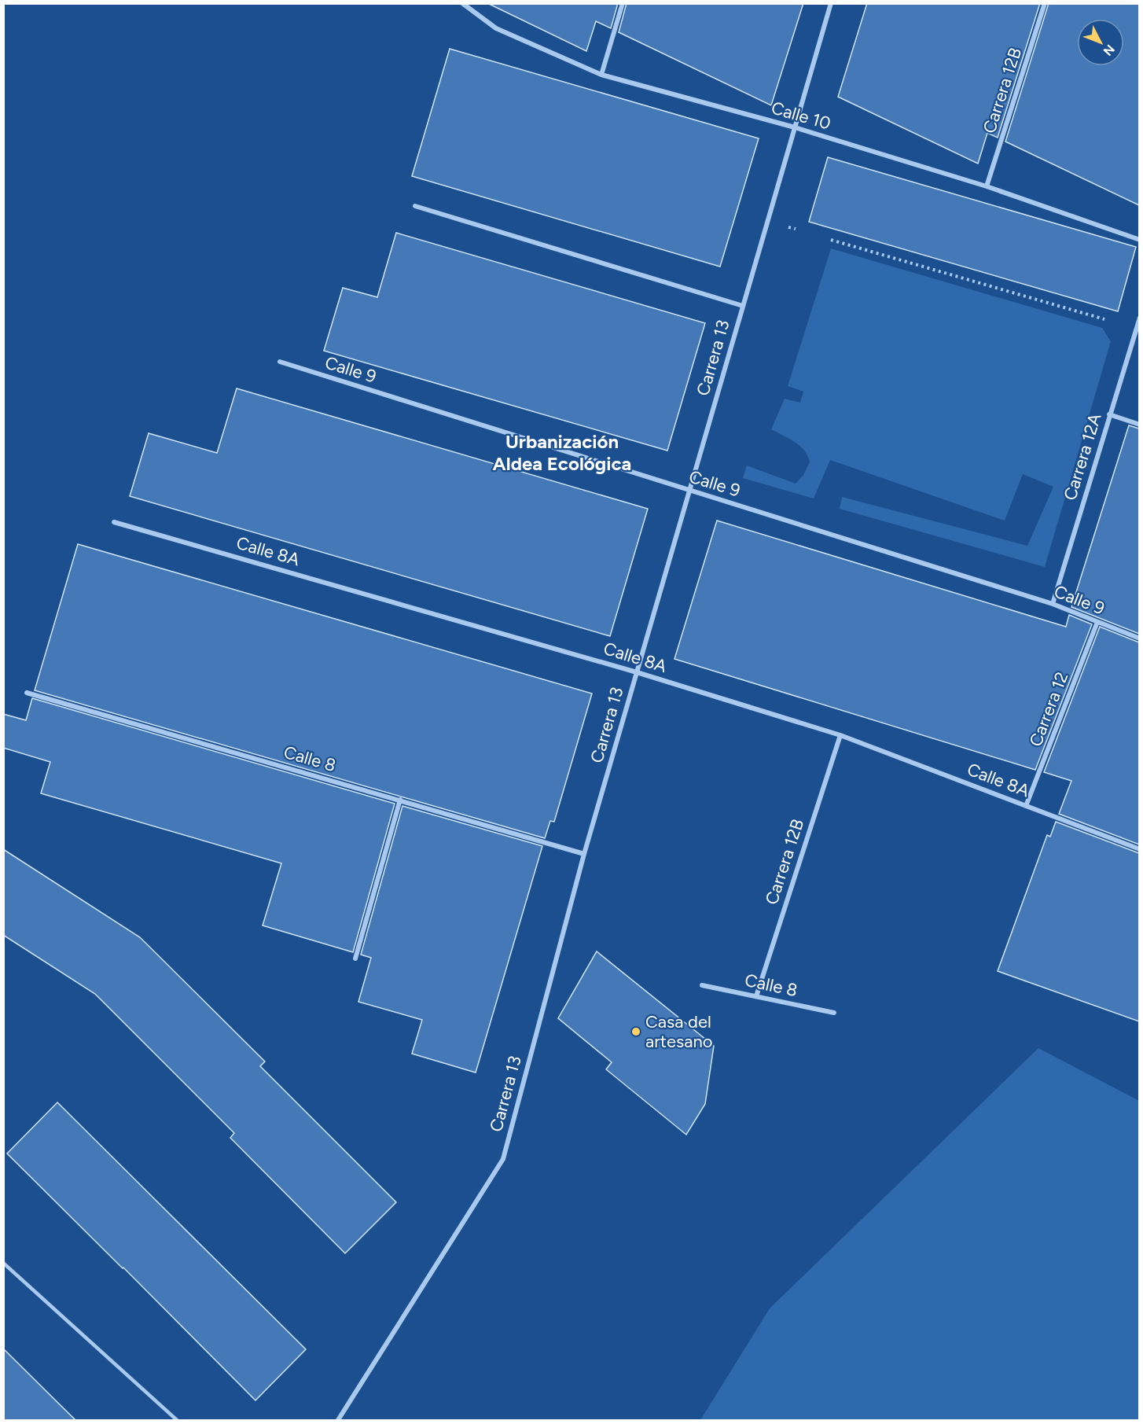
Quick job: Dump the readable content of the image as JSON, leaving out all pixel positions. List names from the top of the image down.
{
  "streets": {
    "street": [
      "Carrera 12B",
      "Calle 10",
      "Carrera 13",
      "Calle 9",
      "Carrera 12A",
      "Calle 8A",
      "Carrera 12",
      "Calle 8"
    ]
  },
  "crossings": [
    ["Carrera 12B", "Calle 10"],
    ["Carrera 12B", "Calle 8A"],
    ["Carrera 12B", "Calle 8"],
    ["Calle 10", "Carrera 13"],
    ["Carrera 13", "Calle 9"],
    ["Carrera 13", "Calle 8A"],
    ["Carrera 13", "Calle 8"],
    ["Calle 9", "Carrera 12A"],
    ["Calle 9", "Carrera 12"],
    ["Calle 8A", "Carrera 12"]
  ],
  "districts": ["Urbanización Aldea Ecológica"],
  "places": ["Casa del artesano"],
  "north": "bottom right"
}
